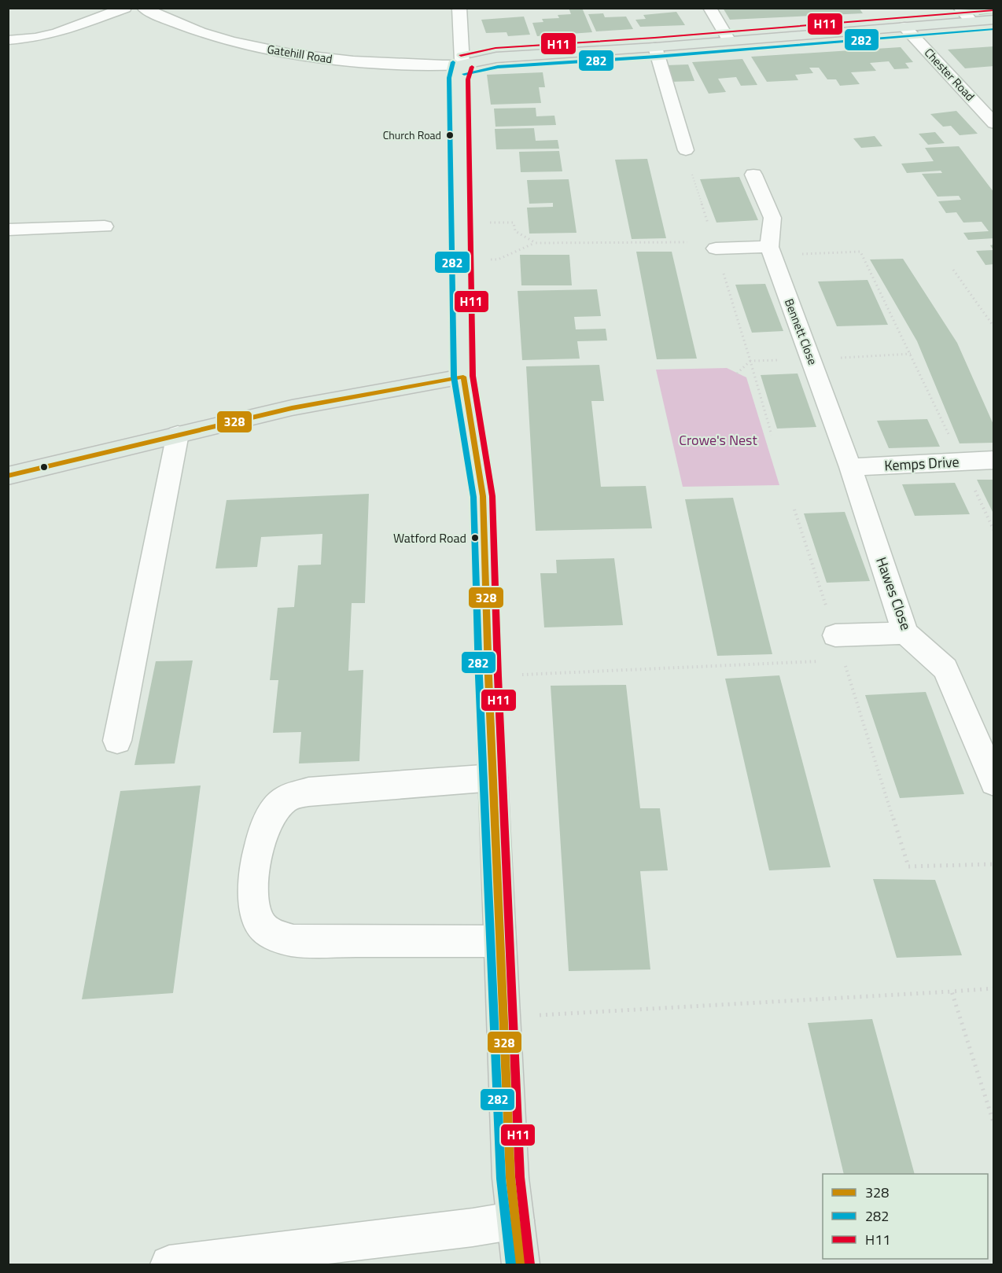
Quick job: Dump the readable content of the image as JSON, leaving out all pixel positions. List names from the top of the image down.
{
  "streets": {
    "street": [
      "Gatehill Road",
      "Chester Road",
      "Bennett Close",
      "Kemps Drive",
      "Hawes Close"
    ]
  },
  "crossings": [
    ["Bennett Close", "Kemps Drive"],
    ["Bennett Close", "Hawes Close"],
    ["Kemps Drive", "Hawes Close"]
  ],
  "parks": ["Crowe's Nest"],
  "places": ["Church Road", "Watford Road"],
  "lines": ["transit line H11", "transit line 282", "transit line 328"],
  "legend": ["328", "282", "H11"]
}
